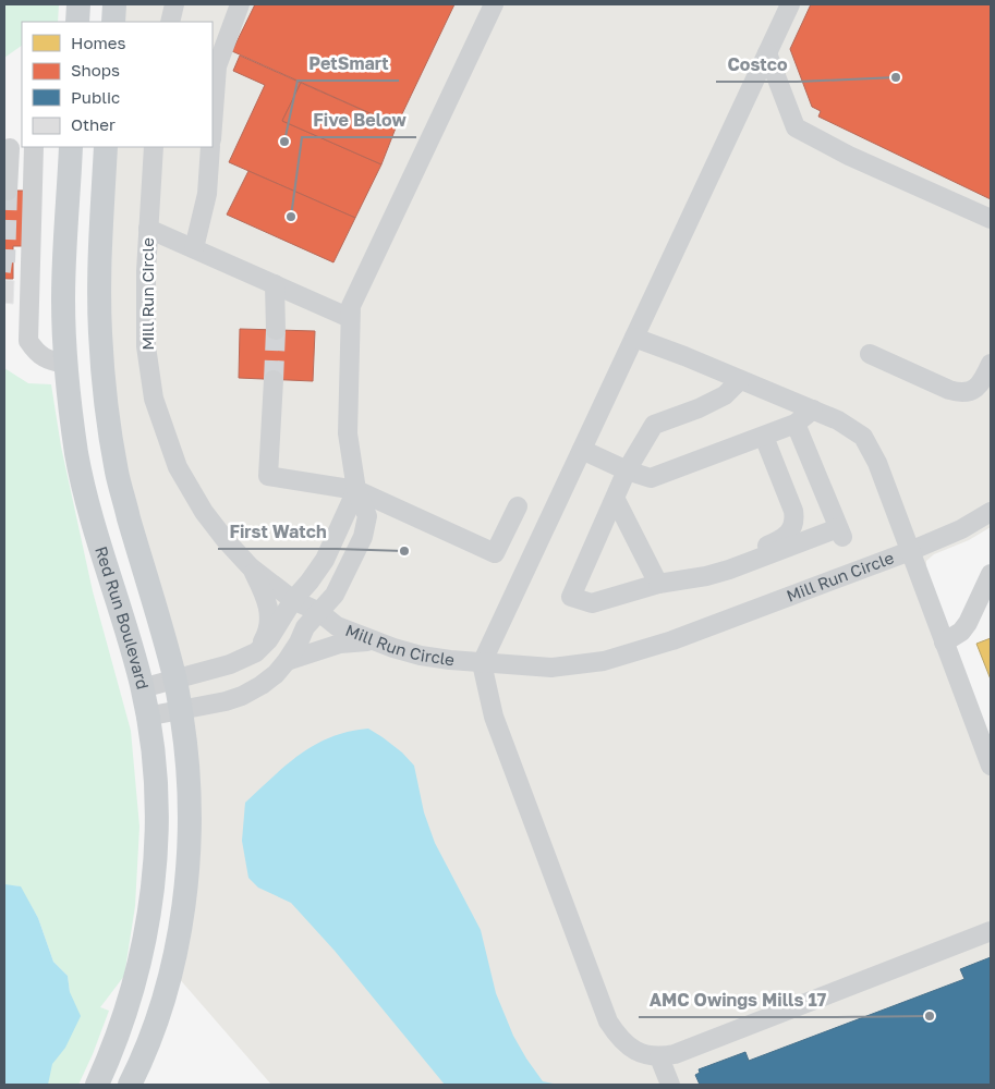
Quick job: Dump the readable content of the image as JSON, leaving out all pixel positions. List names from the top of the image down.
{
  "streets": {
    "main road": ["Red Run Boulevard"],
    "street": ["Mill Run Circle"]
  },
  "places": [
    "Costco",
    "PetSmart",
    "Five Below",
    "First Watch",
    "AMC Owings Mills 17"
  ],
  "legend": [
    "Homes",
    "Shops",
    "Public",
    "Other"
  ]
}
